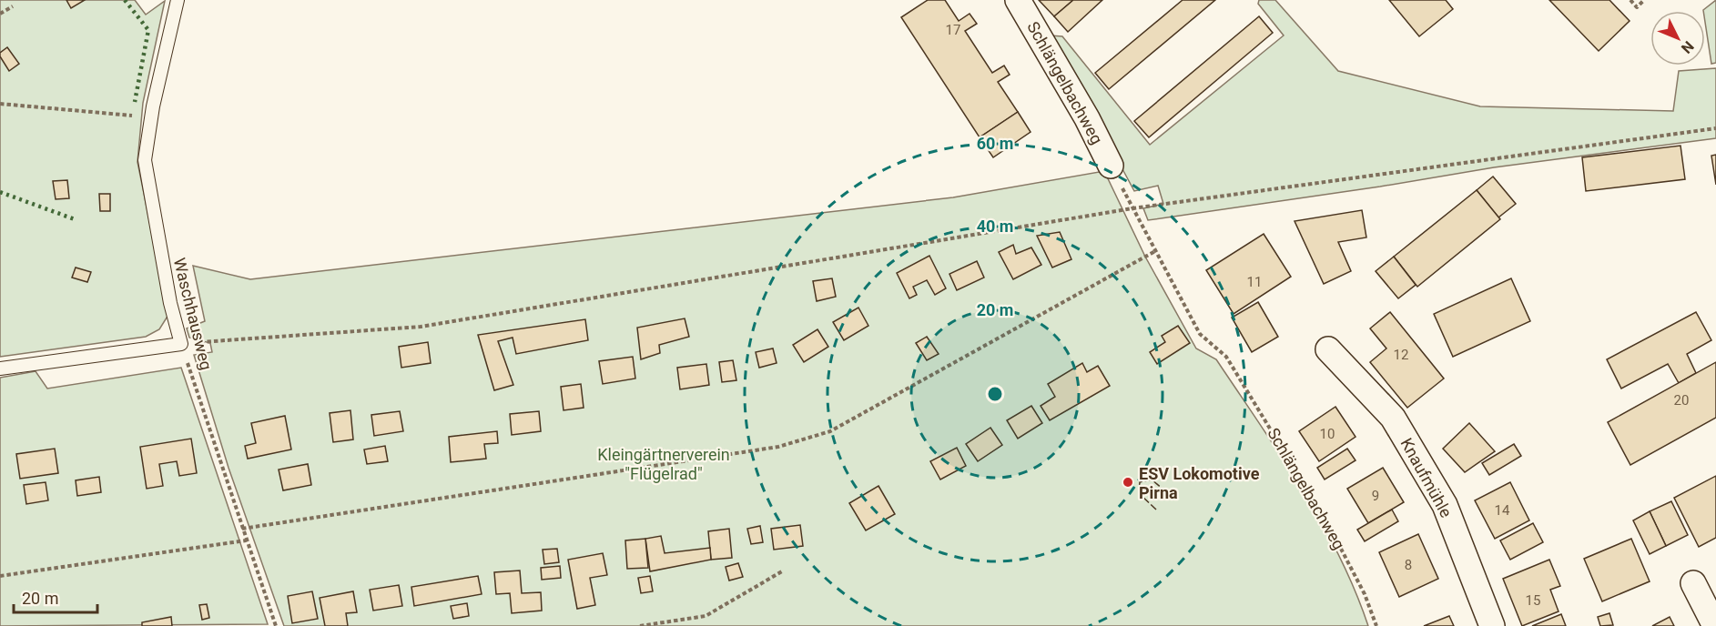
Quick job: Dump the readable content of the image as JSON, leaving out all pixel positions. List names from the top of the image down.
{
  "streets": {
    "street": ["Schlängelbachweg", "Knaufmühle"],
    "lane": ["Waschhausweg"]
  },
  "parks": ["Kleingärtnerverein \"Flügelrad\""],
  "places": ["ESV Lokomotive Pirna"],
  "house_numbers": [
    "17",
    "11",
    "12",
    "20",
    "10",
    "9",
    "14",
    "8",
    "15"
  ],
  "scale_bar": "20 m",
  "north": "bottom right",
  "rings": ["60 m", "40 m", "20 m"]
}
